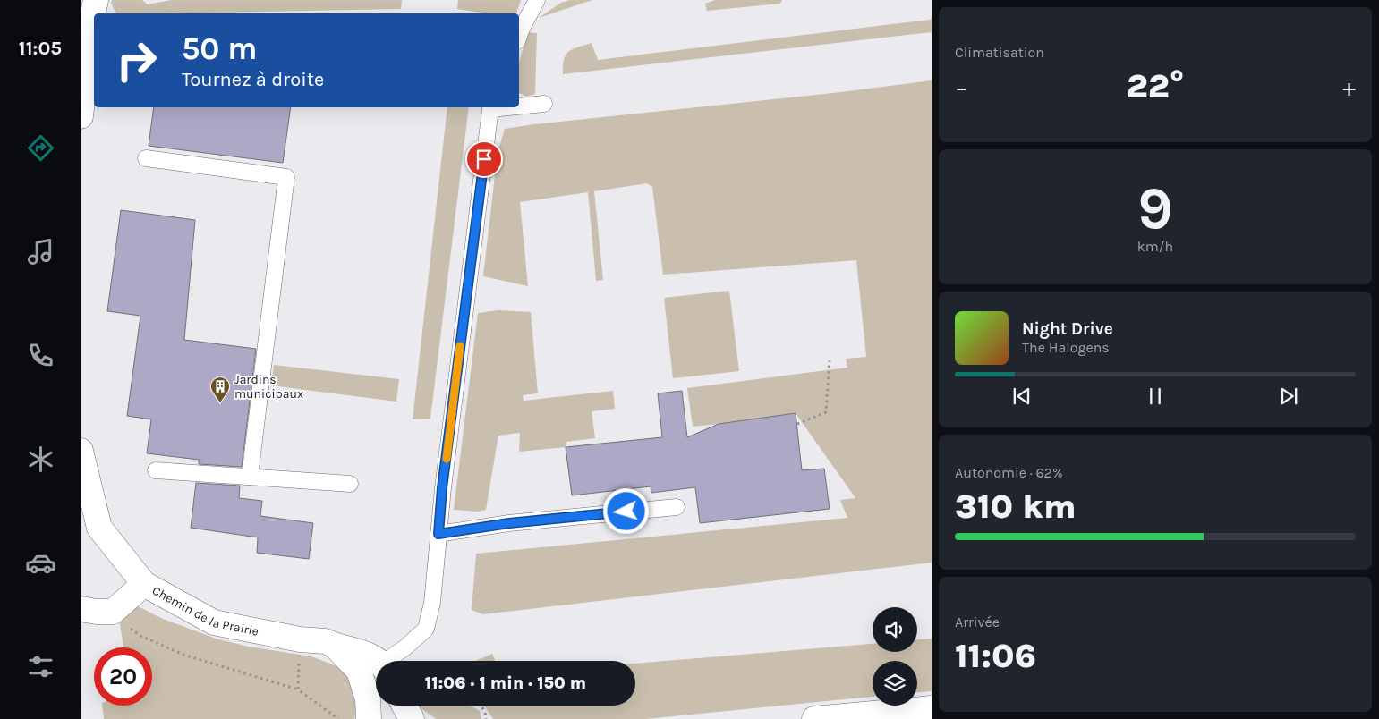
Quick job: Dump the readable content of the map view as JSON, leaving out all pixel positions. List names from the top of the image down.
{
  "streets": {
    "street": ["Chemin de la Prairie"]
  },
  "places": {
    "building": ["Jardins municipaux"]
  },
  "page": {
    "tabs": "11:05",
    "tile": [
      "Climatisation",
      ["9", "km/h"],
      ["Autonomie · 62%", "310 km"],
      ["Arrivée", "11:06"]
    ],
    "turn": ["50 m", "Tournez à droite"],
    "heat": ["−", "22°", "+"],
    "song": ["Night Drive", "The Halogens"],
    "limit": "20",
    "trip": "11:06 · 1 min · 150 m"
  }
}
